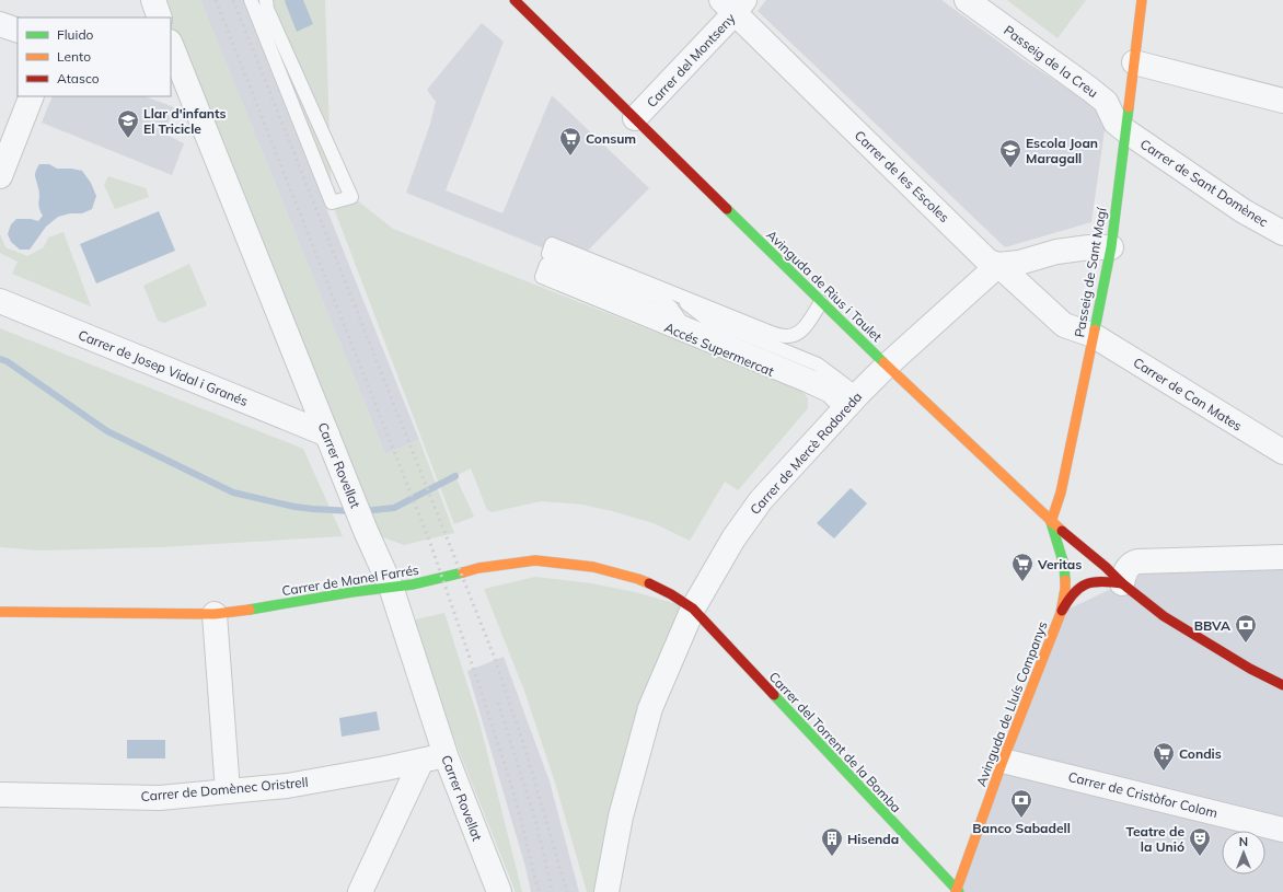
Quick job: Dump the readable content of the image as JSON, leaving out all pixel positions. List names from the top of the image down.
{
  "streets": {
    "street": [
      "Carrer del Montseny",
      "Passeig de la Creu",
      "Carrer de les Escoles",
      "Carrer de Sant Domènec",
      "Passeig de Sant Magí",
      "Avinguda de Rius i Taulet",
      "Carrer de Josep Vidal i Granés",
      "Carrer de Can Mates",
      "Carrer de Mercè Rodoreda",
      "Carrer Rovellat",
      "Carrer de Manel Farrés",
      "Avinguda de Lluís Companys",
      "Carrer del Torrent de la Bomba",
      "Carrer de Domènec Oristrell",
      "Carrer de Cristòfor Colom"
    ],
    "lane": ["Accés Supermercat"]
  },
  "crossings": [
    ["Carrer del Montseny", "Carrer de les Escoles"],
    ["Carrer del Montseny", "Avinguda de Rius i Taulet"],
    ["Passeig de la Creu", "Carrer de Sant Domènec"],
    ["Passeig de la Creu", "Passeig de Sant Magí"],
    ["Carrer de les Escoles", "Passeig de Sant Magí"],
    ["Carrer de les Escoles", "Carrer de Can Mates"],
    ["Carrer de les Escoles", "Carrer de Mercè Rodoreda"],
    ["Carrer de Sant Domènec", "Passeig de Sant Magí"],
    ["Passeig de Sant Magí", "Avinguda de Rius i Taulet"],
    ["Passeig de Sant Magí", "Carrer de Can Mates"],
    ["Passeig de Sant Magí", "Avinguda de Lluís Companys"],
    ["Avinguda de Rius i Taulet", "Carrer de Mercè Rodoreda"],
    ["Avinguda de Rius i Taulet", "Avinguda de Lluís Companys"],
    ["Accés Supermercat", "Carrer de Mercè Rodoreda"],
    ["Carrer de Josep Vidal i Granés", "Carrer Rovellat"],
    ["Carrer de Mercè Rodoreda", "Carrer de Manel Farrés"],
    ["Carrer de Mercè Rodoreda", "Carrer del Torrent de la Bomba"],
    ["Carrer Rovellat", "Carrer de Manel Farrés"],
    ["Carrer Rovellat", "Carrer de Domènec Oristrell"],
    ["Carrer de Manel Farrés", "Carrer del Torrent de la Bomba"],
    ["Avinguda de Lluís Companys", "Carrer del Torrent de la Bomba"],
    ["Avinguda de Lluís Companys", "Carrer de Cristòfor Colom"]
  ],
  "places": {
    "school or university": ["Llar d'infants El Tricicle", "Escola Joan Maragall"],
    "supermarket": ["Consum", "Veritas", "Condis"],
    "bank": ["BBVA", "Banco Sabadell"],
    "building": ["Hisenda"],
    "theatre": ["Teatre de la Unió"]
  },
  "legend": ["Fluido", "Lento", "Atasco"],
  "north": "top"
}
